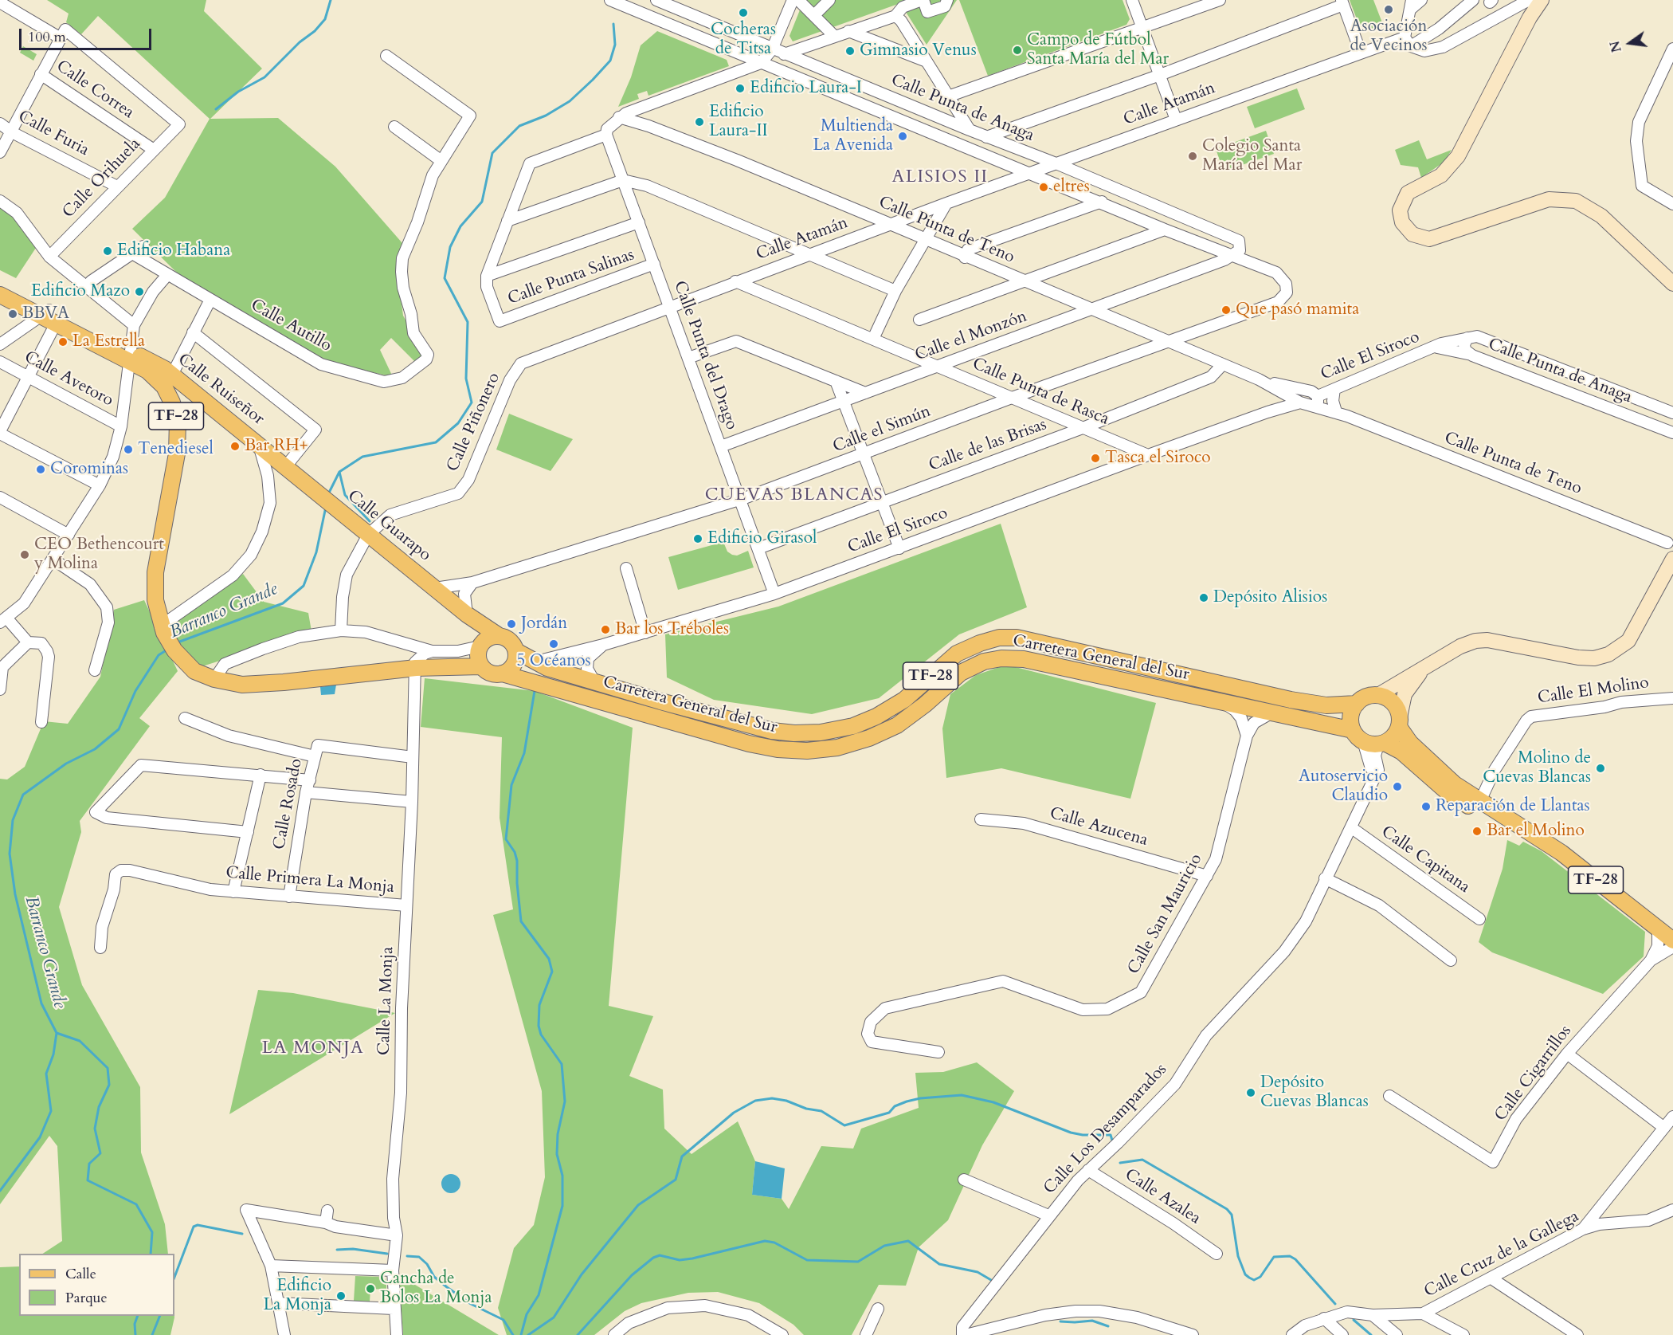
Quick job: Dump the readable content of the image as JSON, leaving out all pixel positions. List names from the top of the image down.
{
  "streets": {
    "main road": [
      "Calle Ruiseñor",
      "TF-28",
      "Calle Guarapo",
      "Carretera General del Sur"
    ],
    "street": [
      "Calle Correa",
      "Calle Atamán",
      "Calle Punta de Anaga",
      "Calle Furia",
      "Calle Orihuela",
      "Calle Punta de Teno",
      "Calle Punta Salinas",
      "Calle Autillo",
      "Calle el Monzón",
      "Calle Punta del Drago",
      "Calle El Siroco",
      "Calle Avetoro",
      "Calle Punta de Rasca",
      "Calle Piñonero",
      "Calle el Simún",
      "Calle de las Brisas",
      "Calle El Molino",
      "Calle Rosado",
      "Calle Azucena",
      "Calle Capitana",
      "Calle Primera La Monja",
      "Calle San Mauricio",
      "Calle La Monja",
      "Calle Cigarrillos",
      "Calle Los Desamparados",
      "Calle Azalea",
      "Calle Cruz de la Gallega"
    ]
  },
  "crossings": [
    ["Calle Correa", "Calle Orihuela"],
    ["Calle Atamán", "Calle Punta de Anaga"],
    ["Calle Atamán", "Calle Punta de Teno"],
    ["Calle Atamán", "Calle Punta del Drago"],
    ["Calle Atamán", "Calle Punta de Rasca"],
    ["Calle Atamán", "Calle Piñonero"],
    ["Calle Punta de Anaga", "Calle el Monzón"],
    ["Calle Punta de Anaga", "Calle El Siroco"],
    ["Calle Punta de Anaga", "Calle el Simún"],
    ["Calle Furia", "Calle Orihuela"],
    ["Calle Punta de Teno", "Calle el Monzón"],
    ["Calle Punta de Teno", "Calle El Siroco"],
    ["Calle Punta de Teno", "Calle el Simún"],
    ["Calle Punta de Teno", "Calle de las Brisas"],
    ["Calle Punta Salinas", "Calle Punta del Drago"],
    ["Calle el Monzón", "Calle Punta del Drago"],
    ["Calle el Monzón", "Calle Punta de Rasca"],
    ["Calle Punta del Drago", "Calle El Siroco"],
    ["Calle Punta del Drago", "Calle el Simún"],
    ["Calle Punta del Drago", "Calle de las Brisas"],
    ["Calle El Siroco", "Calle Punta de Rasca"],
    ["Calle El Siroco", "Carretera General del Sur"],
    ["Calle Ruiseñor", "TF-28"],
    ["Calle Ruiseñor", "Calle Guarapo"],
    ["Calle Punta de Rasca", "Calle el Simún"],
    ["Calle Punta de Rasca", "Calle de las Brisas"],
    ["TF-28", "Calle Guarapo"],
    ["TF-28", "Carretera General del Sur"],
    ["TF-28", "Calle La Monja"],
    ["TF-28", "Calle Los Desamparados"],
    ["Calle Piñonero", "Calle Guarapo"],
    ["Calle el Simún", "Calle Guarapo"],
    ["Calle Guarapo", "Carretera General del Sur"],
    ["Carretera General del Sur", "Calle El Molino"],
    ["Carretera General del Sur", "Calle San Mauricio"],
    ["Carretera General del Sur", "Calle Los Desamparados"],
    ["Calle Rosado", "Calle Primera La Monja"],
    ["Calle Azucena", "Calle San Mauricio"],
    ["Calle Capitana", "Calle Los Desamparados"],
    ["Calle Primera La Monja", "Calle La Monja"],
    ["Calle Los Desamparados", "Calle Azalea"]
  ],
  "districts": ["ALISIOS II", "CUEVAS BLANCAS", "LA MONJA"],
  "water": ["Barranco Grande"],
  "places": [
    "Asociación de Vecinos",
    "Cocheras de Titsa",
    "Campo de Fútbol Santa María del Mar",
    "Gimnasio Venus",
    "Edificio Laura-I",
    "Edificio Laura-II",
    "Multienda La Avenida",
    "Colegio Santa María del Mar",
    "eltres",
    "Edificio Habana",
    "Edificio Mazo",
    "Que pasó mamita",
    "BBVA",
    "La Estrella",
    "Bar RH+",
    "Tenediesel",
    "Tasca el Siroco",
    "Corominas",
    "Edificio Girasol",
    "CEO Bethencourt y Molina",
    "Depósito Alisios",
    "Jordán",
    "Bar los Tréboles",
    "5 Océanos",
    "Molino de Cuevas Blancas",
    "Autoservicio Claudio",
    "Reparación de Llantas",
    "Bar el Molino",
    "Depósito Cuevas Blancas",
    "Cancha de Bolos La Monja",
    "Edificio La Monja"
  ],
  "legend": ["Calle", "Parque"],
  "scale_bar": "100 m",
  "north": "left"
}
